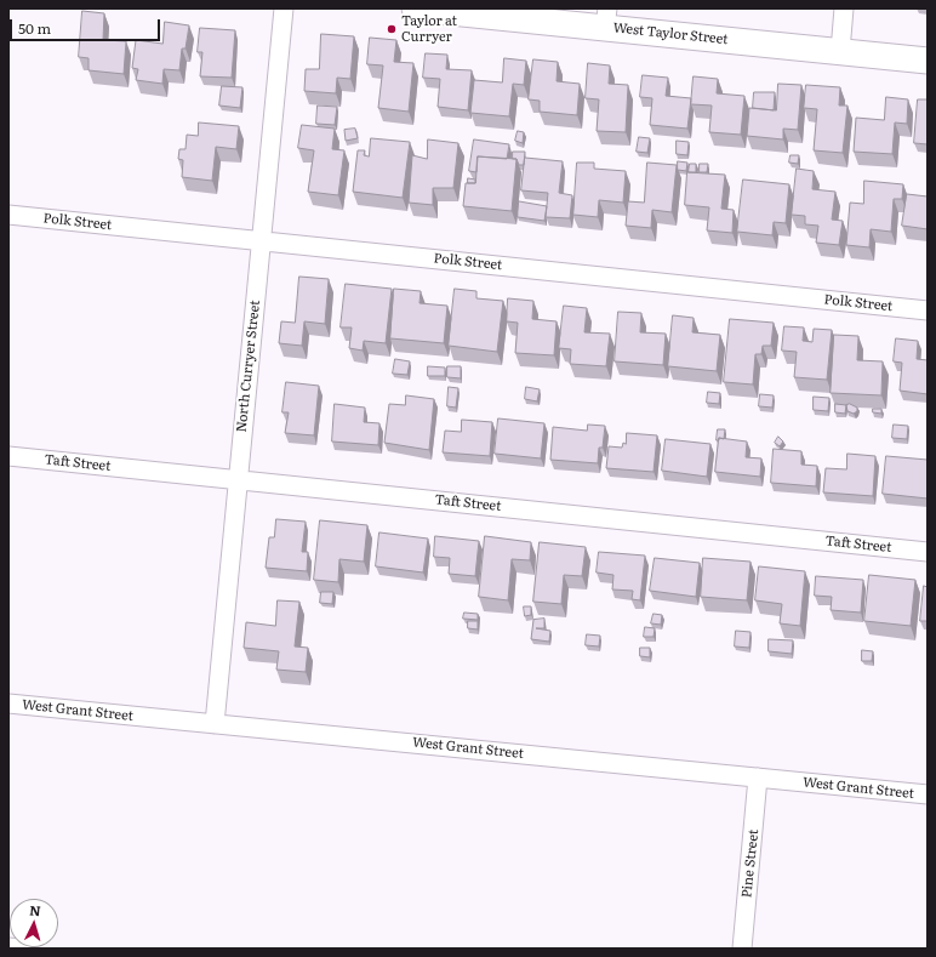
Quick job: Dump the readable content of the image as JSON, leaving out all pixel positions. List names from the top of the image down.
{
  "streets": {
    "street": [
      "West Taylor Street",
      "Polk Street",
      "North Curryer Street",
      "Taft Street",
      "West Grant Street",
      "Pine Street"
    ]
  },
  "crossings": [
    ["Polk Street", "North Curryer Street"],
    ["North Curryer Street", "Taft Street"],
    ["North Curryer Street", "West Grant Street"],
    ["West Grant Street", "Pine Street"]
  ],
  "places": ["Taylor at Curryer"],
  "scale_bar": "50 m",
  "north": "top"
}
